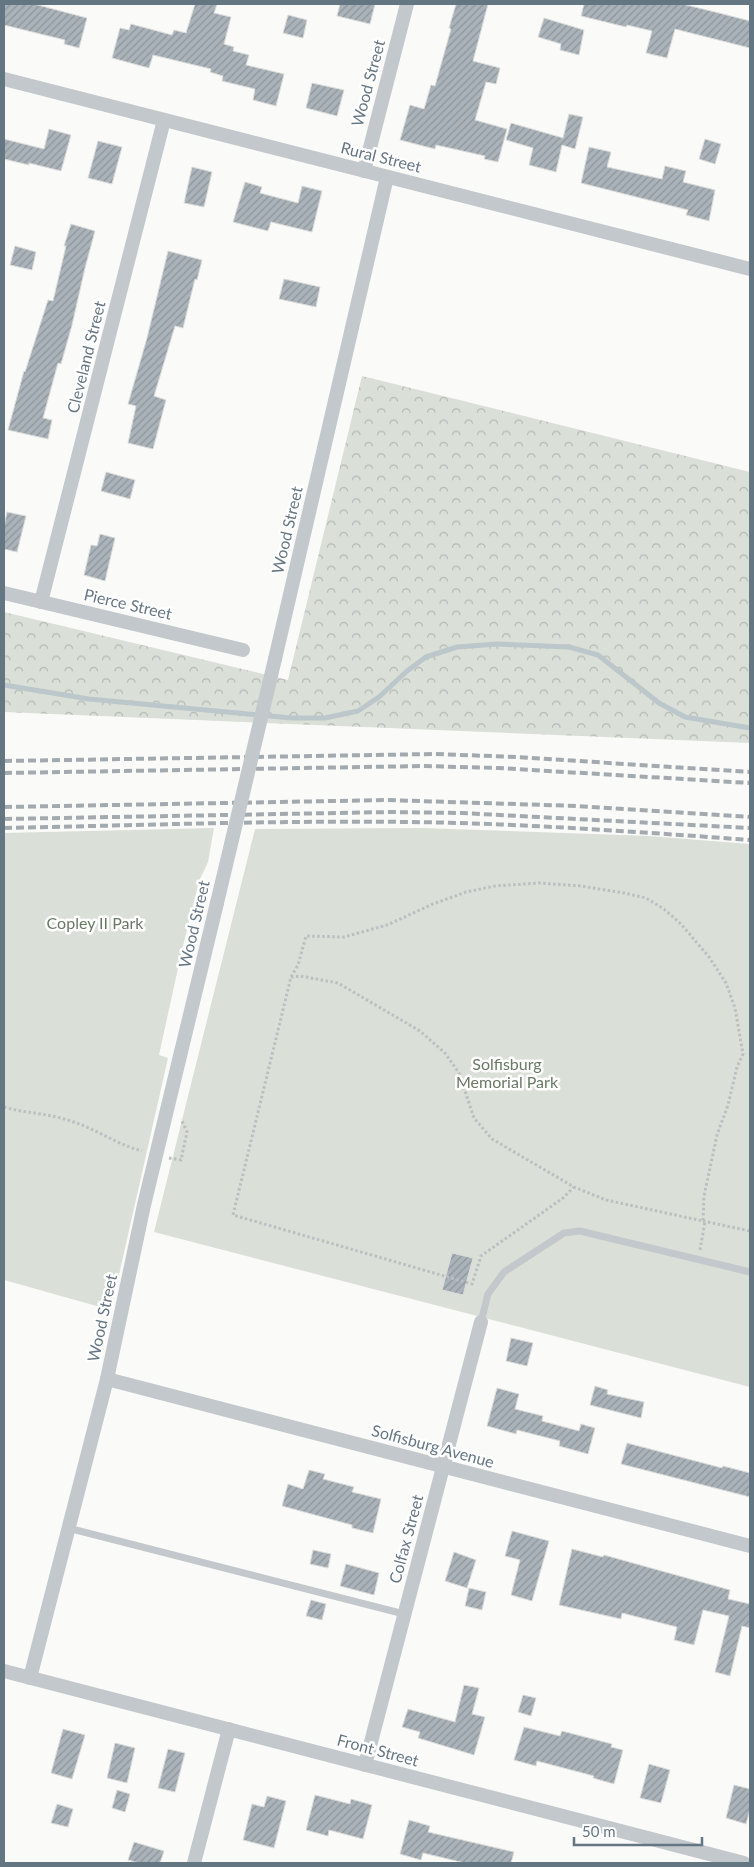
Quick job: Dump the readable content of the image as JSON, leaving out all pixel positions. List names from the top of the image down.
{
  "streets": {
    "street": [
      "Wood Street",
      "Rural Street",
      "Cleveland Street",
      "Pierce Street",
      "Solfisburg Avenue",
      "Colfax Street",
      "Front Street"
    ]
  },
  "crossings": [
    ["Wood Street", "Rural Street"],
    ["Wood Street", "Solfisburg Avenue"],
    ["Wood Street", "Front Street"],
    ["Rural Street", "Cleveland Street"],
    ["Cleveland Street", "Pierce Street"],
    ["Solfisburg Avenue", "Colfax Street"],
    ["Colfax Street", "Front Street"]
  ],
  "parks": ["Copley II Park", "Solfisburg Memorial Park"],
  "scale_bar": "50 m"
}
